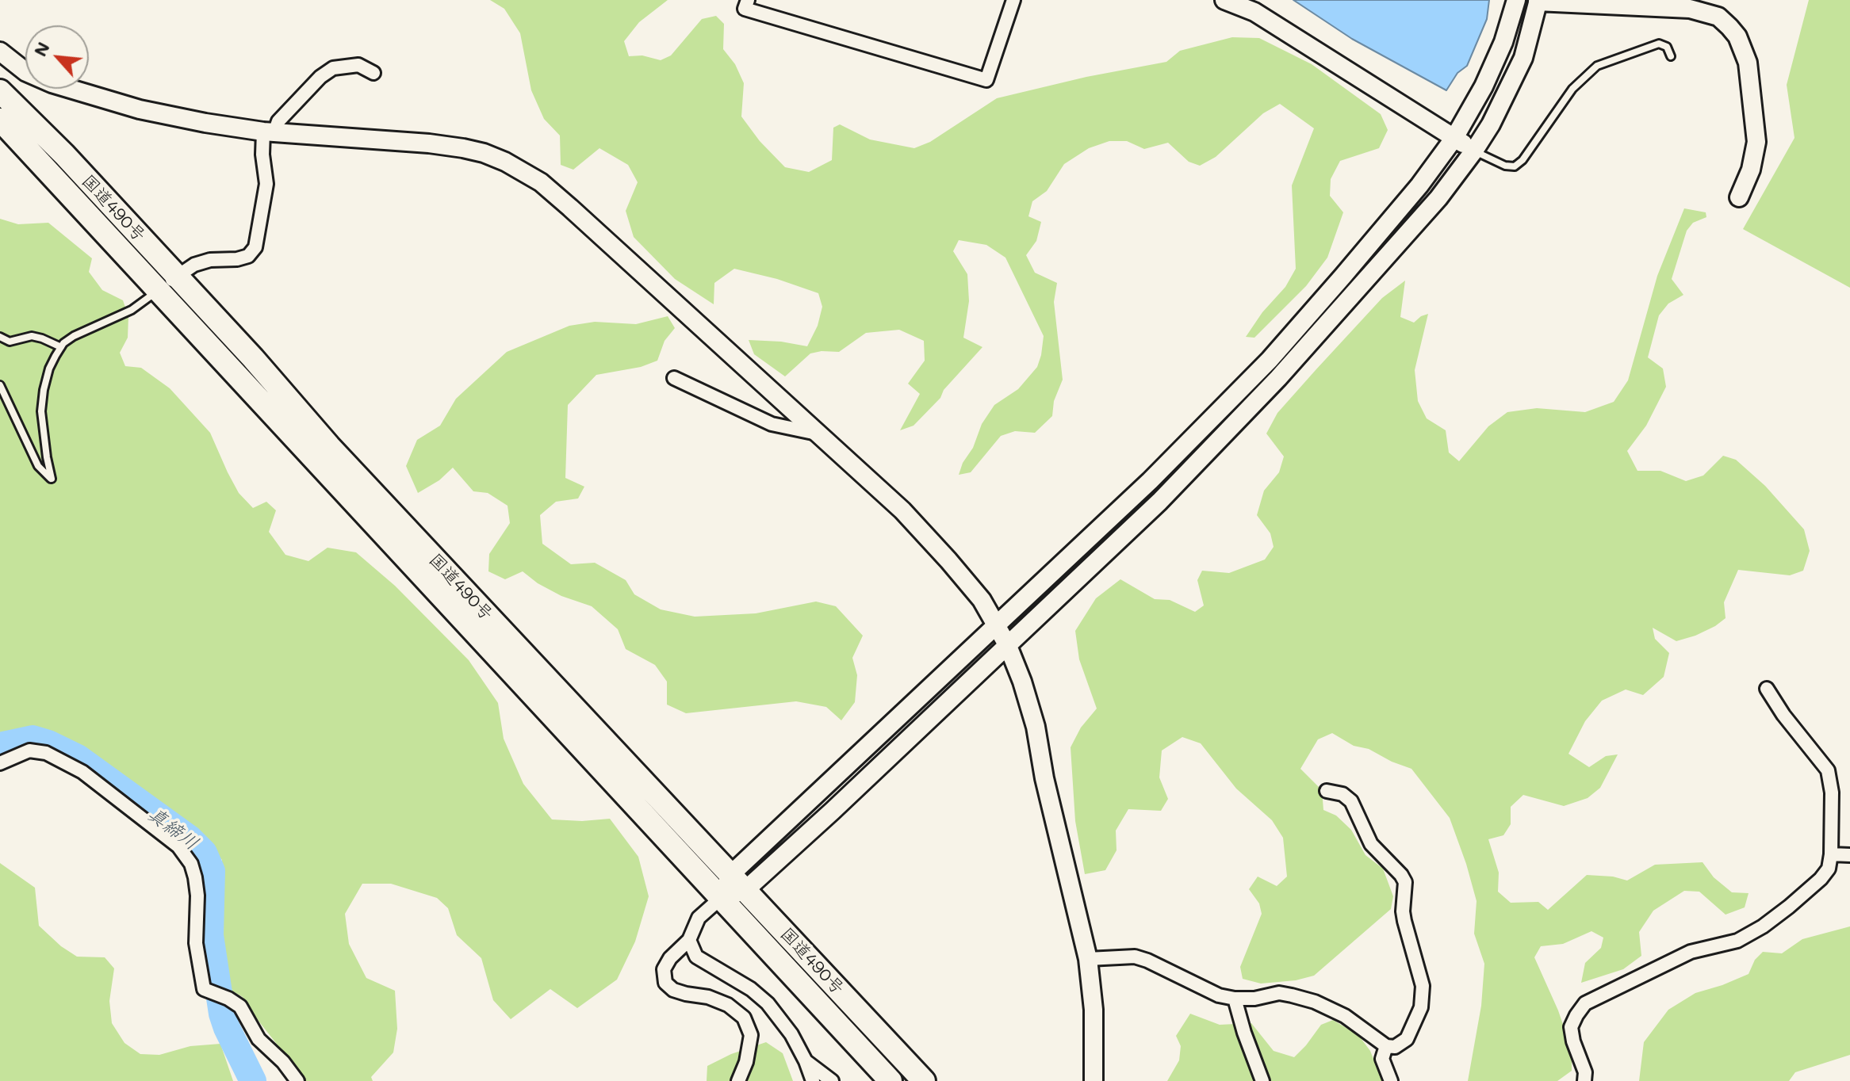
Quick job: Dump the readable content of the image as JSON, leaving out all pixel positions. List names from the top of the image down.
{
  "streets": {
    "highway": ["国道490号"]
  },
  "water": ["真締川"],
  "north": "top left"
}
